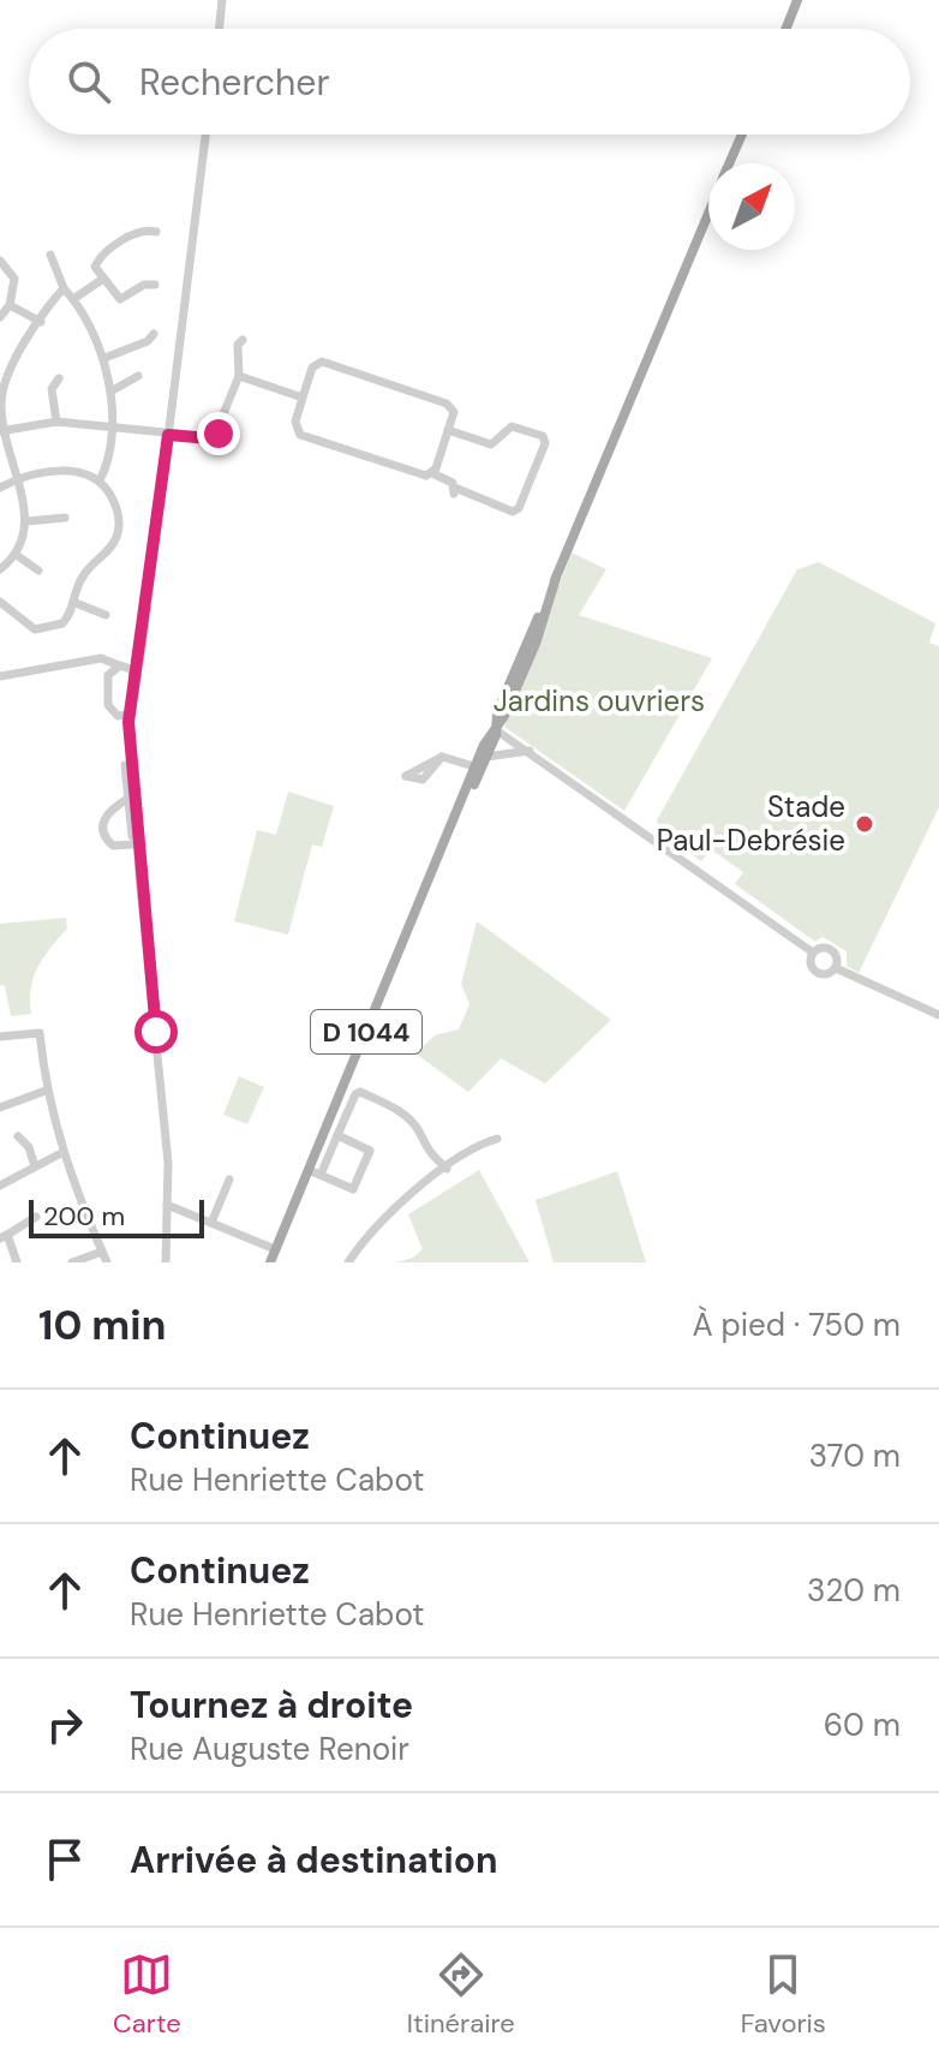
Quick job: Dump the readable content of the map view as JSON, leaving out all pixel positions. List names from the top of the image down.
{
  "streets": {
    "main road": ["D 1044"]
  },
  "parks": ["Jardins ouvriers"],
  "places": ["Stade Paul-Debrésie"],
  "scale_bar": "200 m",
  "north": "top right",
  "page": {
    "search": "Rechercher",
    "scale": "200 m",
    "heading": ["10 min", "À pied · 750 m"],
    "list": [
      ["Continuez", "Rue Henriette Cabot", "370 m"],
      ["Continuez", "Rue Henriette Cabot", "320 m"],
      ["Tournez à droite", "Rue Auguste Renoir", "60 m"],
      "Arrivée à destination"
    ],
    "nav": ["Carte", "Itinéraire", "Favoris"]
  }
}
